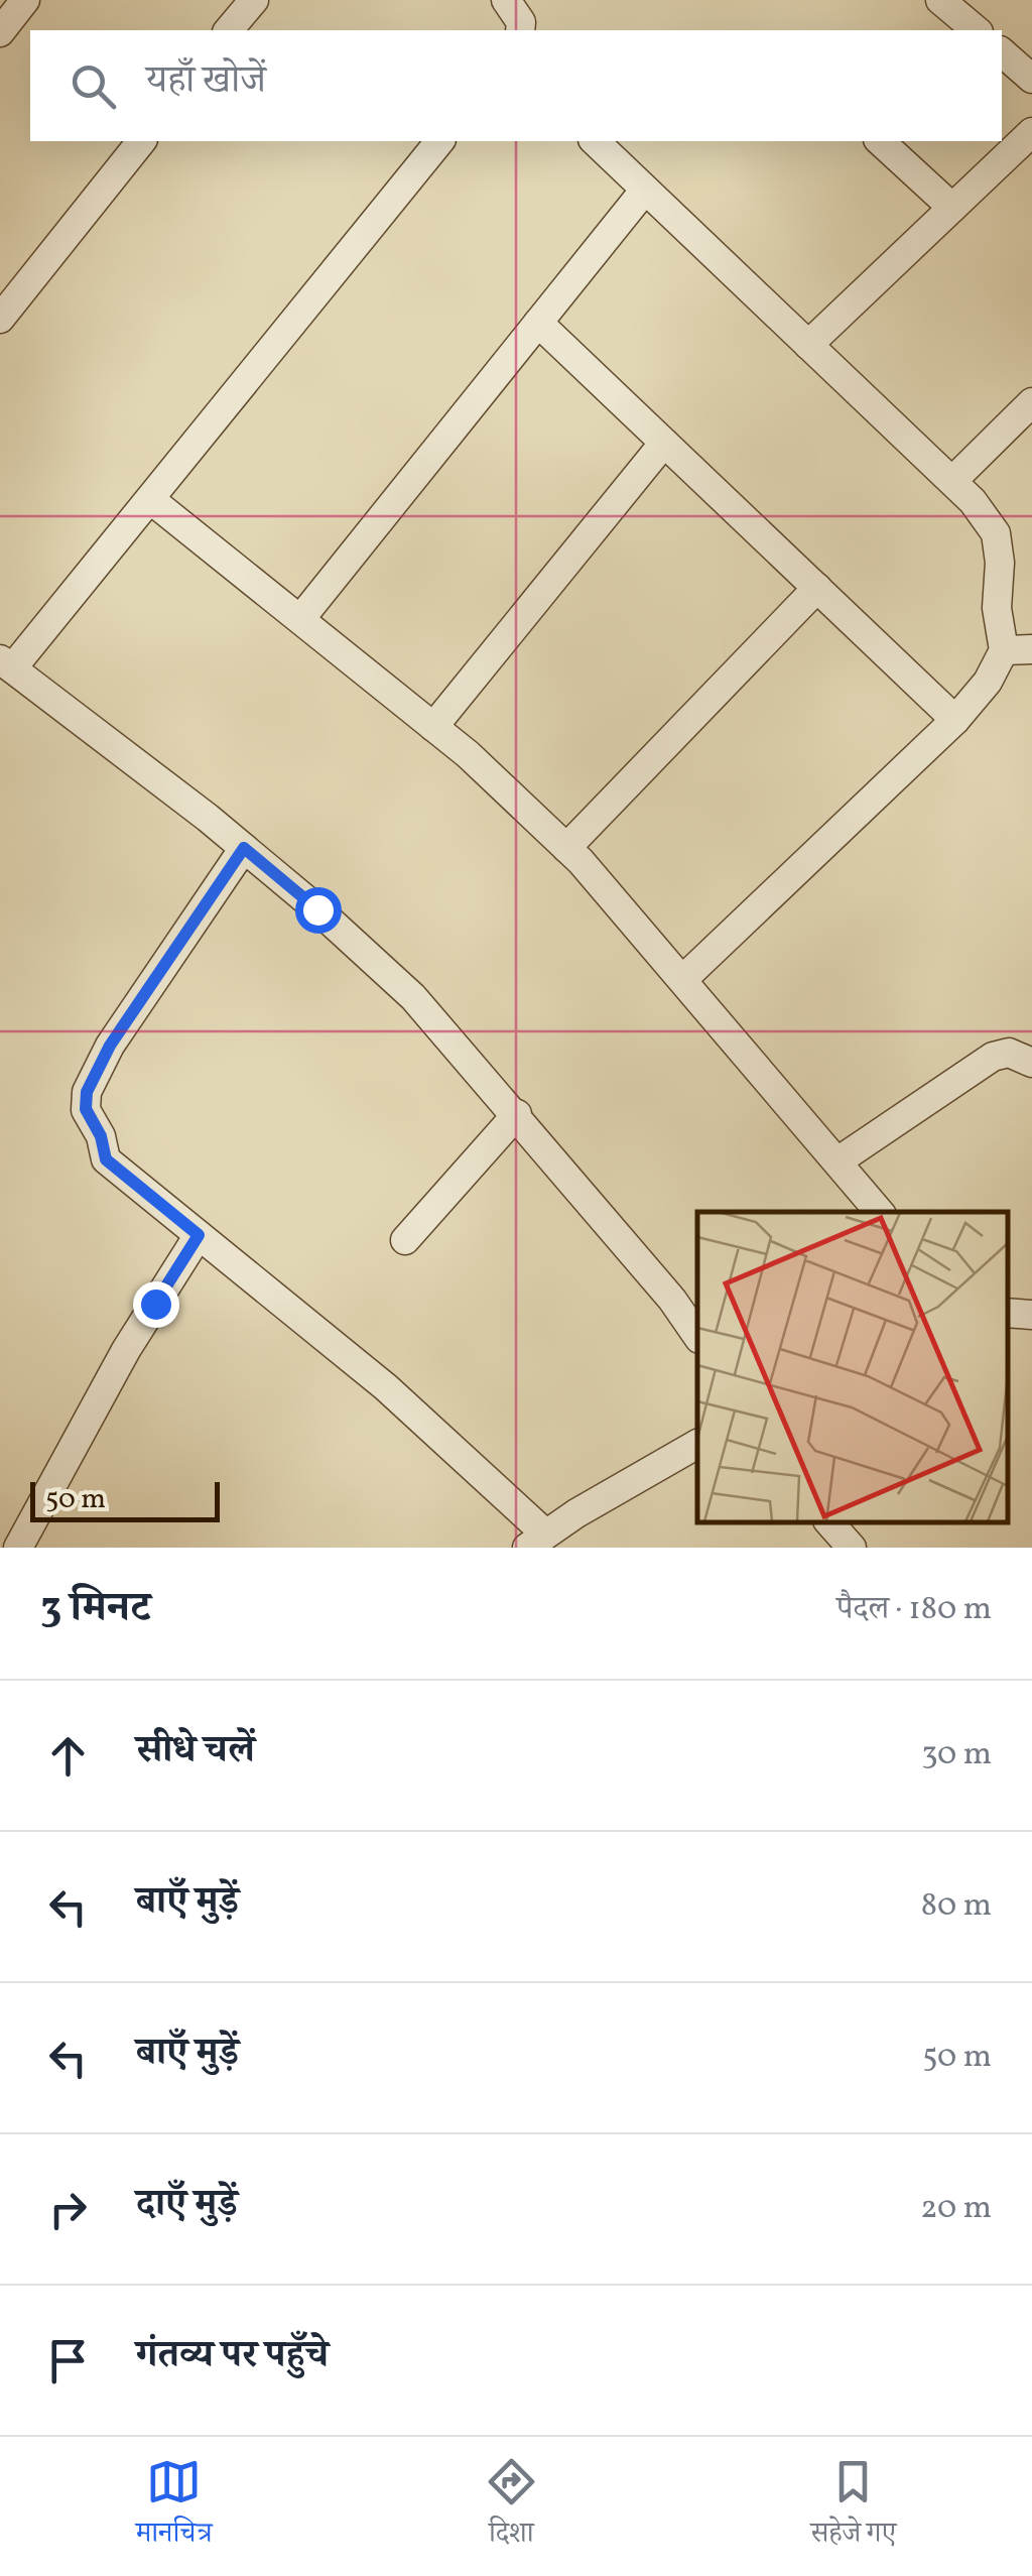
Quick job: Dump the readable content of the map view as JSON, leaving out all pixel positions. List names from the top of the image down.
{
  "scale_bar": "50 m",
  "page": {
    "search": "यहाँ खोजें",
    "scale": "50 m",
    "heading": ["3 मिनट", "पैदल · 180 m"],
    "list": [
      ["सीधे चलें", "30 m"],
      ["बाएँ मुड़ें", "80 m"],
      ["बाएँ मुड़ें", "50 m"],
      ["दाएँ मुड़ें", "20 m"],
      "गंतव्य पर पहुँचे"
    ],
    "nav": ["मानचित्र", "दिशा", "सहेजे गए"]
  }
}
